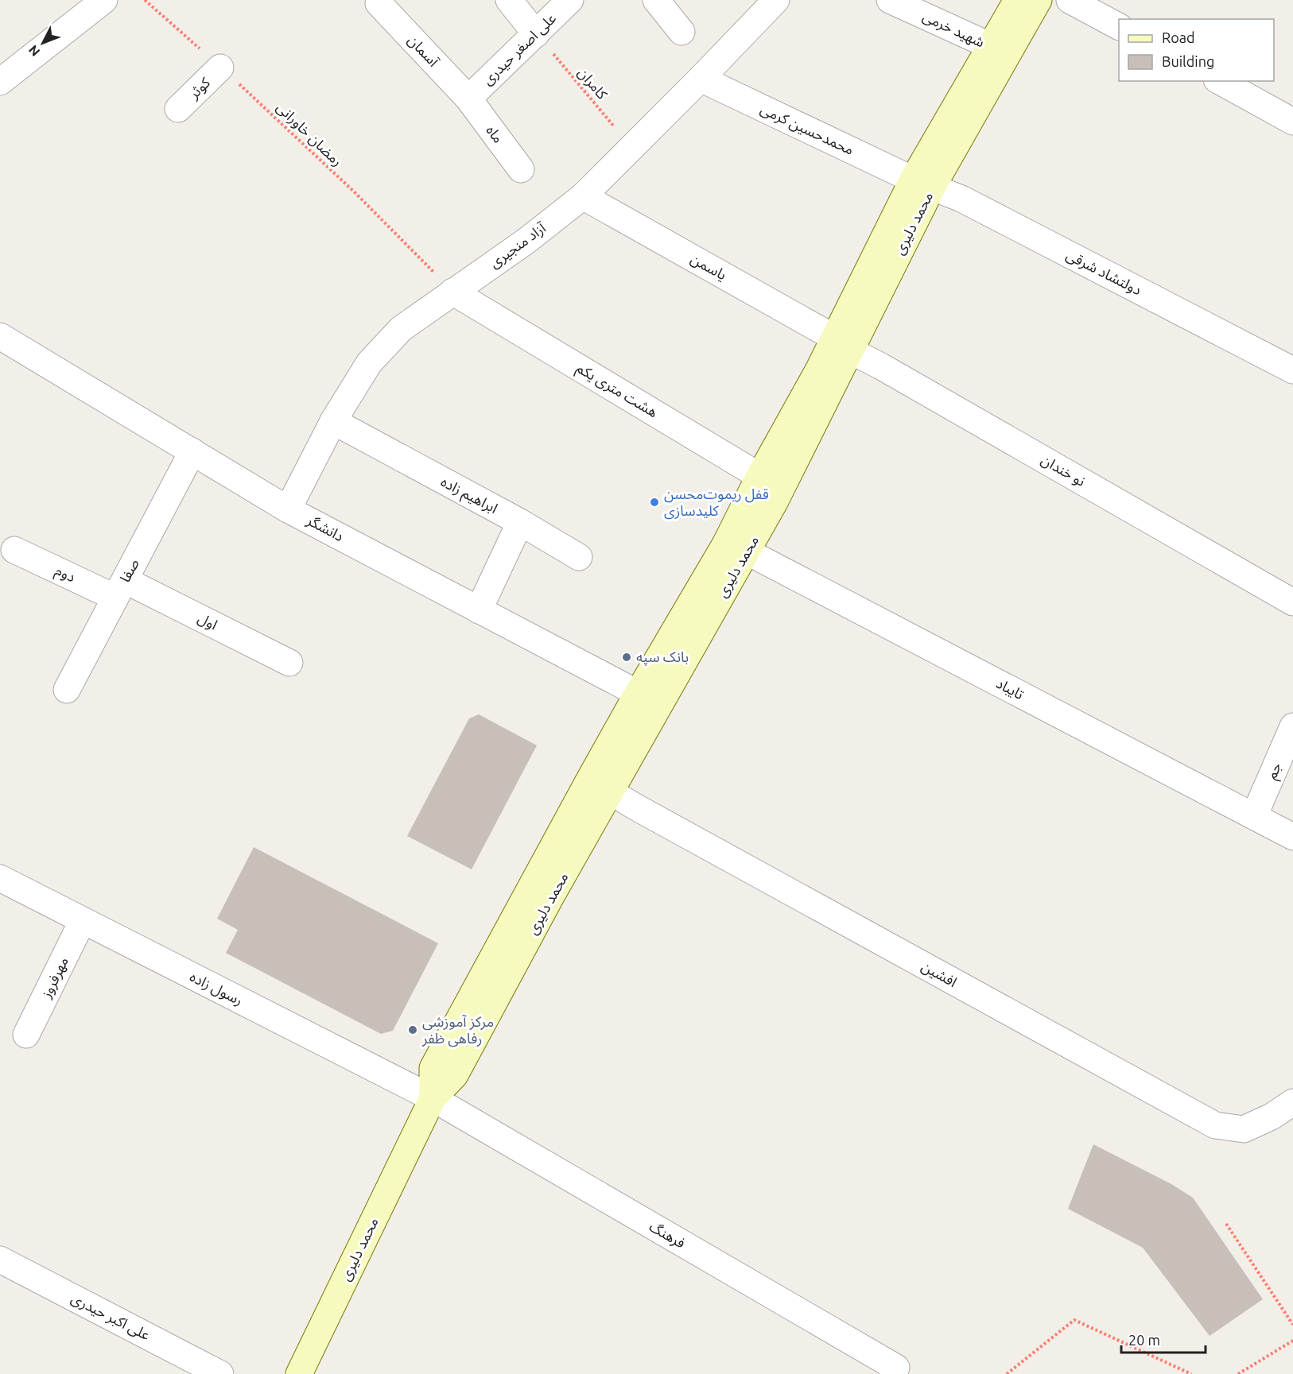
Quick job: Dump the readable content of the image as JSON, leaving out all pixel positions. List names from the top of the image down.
{
  "streets": {
    "main road": ["محمد دلیری"],
    "street": [
      "شهید خرمی",
      "علی اصغر حیدری",
      "آسمان",
      "کوثر",
      "محمدحسین کرمی",
      "ماه",
      "آزاد منجیری",
      "یاسمن",
      "دولتشاد شرقی",
      "هشت متری یکم",
      "نو خندان",
      "ابراهیم زاده",
      "دانشگر",
      "صفا",
      "دوم",
      "اول",
      "تایباد",
      "جم",
      "افشین",
      "مهرفروز",
      "رسول زاده",
      "فرهنگ",
      "علی اکبر حیدری"
    ],
    "path": ["کامران", "رمضان خاورانی"]
  },
  "crossings": [
    ["شهید خرمی", "محمد دلیری"],
    ["علی اصغر حیدری", "آسمان"],
    ["علی اصغر حیدری", "کامران"],
    ["علی اصغر حیدری", "ماه"],
    ["آسمان", "ماه"],
    ["کامران", "آزاد منجیری"],
    ["کوثر", "رمضان خاورانی"],
    ["محمدحسین کرمی", "محمد دلیری"],
    ["محمدحسین کرمی", "آزاد منجیری"],
    ["محمدحسین کرمی", "دولتشاد شرقی"],
    ["رمضان خاورانی", "آزاد منجیری"],
    ["رمضان خاورانی", "هشت متری یکم"],
    ["محمد دلیری", "یاسمن"],
    ["محمد دلیری", "دولتشاد شرقی"],
    ["محمد دلیری", "هشت متری یکم"],
    ["محمد دلیری", "نو خندان"],
    ["محمد دلیری", "دانشگر"],
    ["محمد دلیری", "تایباد"],
    ["محمد دلیری", "افشین"],
    ["محمد دلیری", "رسول زاده"],
    ["محمد دلیری", "فرهنگ"],
    ["آزاد منجیری", "یاسمن"],
    ["آزاد منجیری", "هشت متری یکم"],
    ["آزاد منجیری", "ابراهیم زاده"],
    ["آزاد منجیری", "دانشگر"],
    ["یاسمن", "نو خندان"],
    ["دانشگر", "صفا"],
    ["صفا", "دوم"],
    ["صفا", "اول"],
    ["دوم", "اول"],
    ["تایباد", "جم"],
    ["مهرفروز", "رسول زاده"],
    ["رسول زاده", "فرهنگ"]
  ],
  "places": ["قفل ریموت‌محسن کلیدسازی", "بانک سپه", "مرکز آموزشی رفاهی ظفر"],
  "legend": ["Road", "Building"],
  "scale_bar": "20 m",
  "north": "bottom left"
}
